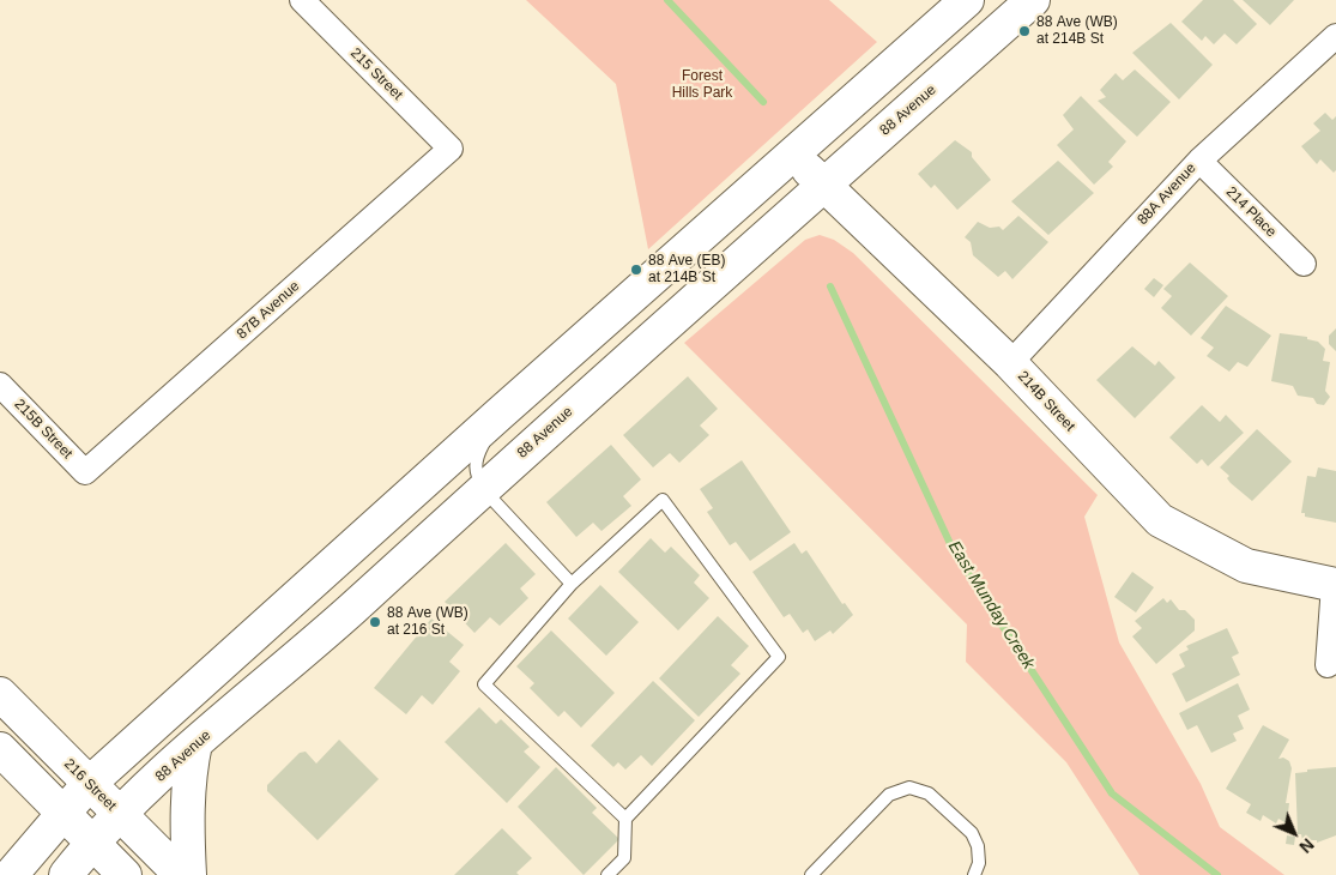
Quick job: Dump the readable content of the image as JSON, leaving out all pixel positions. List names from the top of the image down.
{
  "streets": {
    "main road": ["88 Avenue", "214B Street", "216 Street"],
    "street": [
      "215 Street",
      "88A Avenue",
      "214 Place",
      "87B Avenue",
      "215B Street"
    ]
  },
  "crossings": [
    ["215 Street", "87B Avenue"],
    ["88 Avenue", "214B Street"],
    ["88 Avenue", "216 Street"],
    ["88A Avenue", "214 Place"],
    ["88A Avenue", "214B Street"],
    ["87B Avenue", "215B Street"]
  ],
  "water": ["East Munday Creek"],
  "parks": ["Forest Hills Park"],
  "places": ["88 Ave (WB) at 214B St", "88 Ave (EB) at 214B St", "88 Ave (WB) at 216 St"],
  "north": "bottom right"
}
